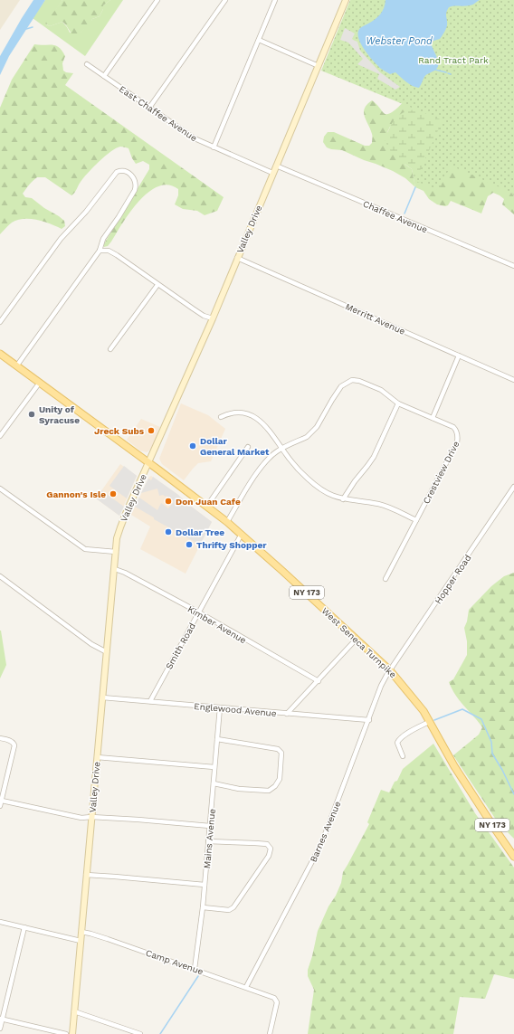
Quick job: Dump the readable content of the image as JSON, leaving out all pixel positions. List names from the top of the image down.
{
  "streets": {
    "main road": ["Valley Drive", "NY 173", "West Seneca Turnpike"],
    "street": [
      "East Chaffee Avenue",
      "Chaffee Avenue",
      "Merritt Avenue",
      "Crestview Drive",
      "Hopper Road",
      "Kimber Avenue",
      "Smith Road",
      "Englewood Avenue",
      "Barnes Avenue",
      "Mains Avenue",
      "Camp Avenue"
    ]
  },
  "crossings": [
    ["East Chaffee Avenue", "Valley Drive"],
    ["Chaffee Avenue", "Valley Drive"],
    ["Valley Drive", "Merritt Avenue"],
    ["Valley Drive", "Kimber Avenue"],
    ["Valley Drive", "West Seneca Turnpike"],
    ["Valley Drive", "Englewood Avenue"],
    ["Valley Drive", "Camp Avenue"],
    ["Hopper Road", "West Seneca Turnpike"],
    ["Hopper Road", "Barnes Avenue"],
    ["Kimber Avenue", "Smith Road"],
    ["West Seneca Turnpike", "Smith Road"],
    ["West Seneca Turnpike", "Barnes Avenue"],
    ["Smith Road", "Englewood Avenue"],
    ["Englewood Avenue", "Barnes Avenue"],
    ["Englewood Avenue", "Mains Avenue"],
    ["Barnes Avenue", "Camp Avenue"],
    ["Mains Avenue", "Camp Avenue"]
  ],
  "water": ["Webster Pond"],
  "parks": ["Rand Tract Park"],
  "places": [
    "Unity of Syracuse",
    "Jreck Subs",
    "Dollar General Market",
    "Gannon's Isle",
    "Don Juan Cafe",
    "Dollar Tree",
    "Thrifty Shopper"
  ]
}
